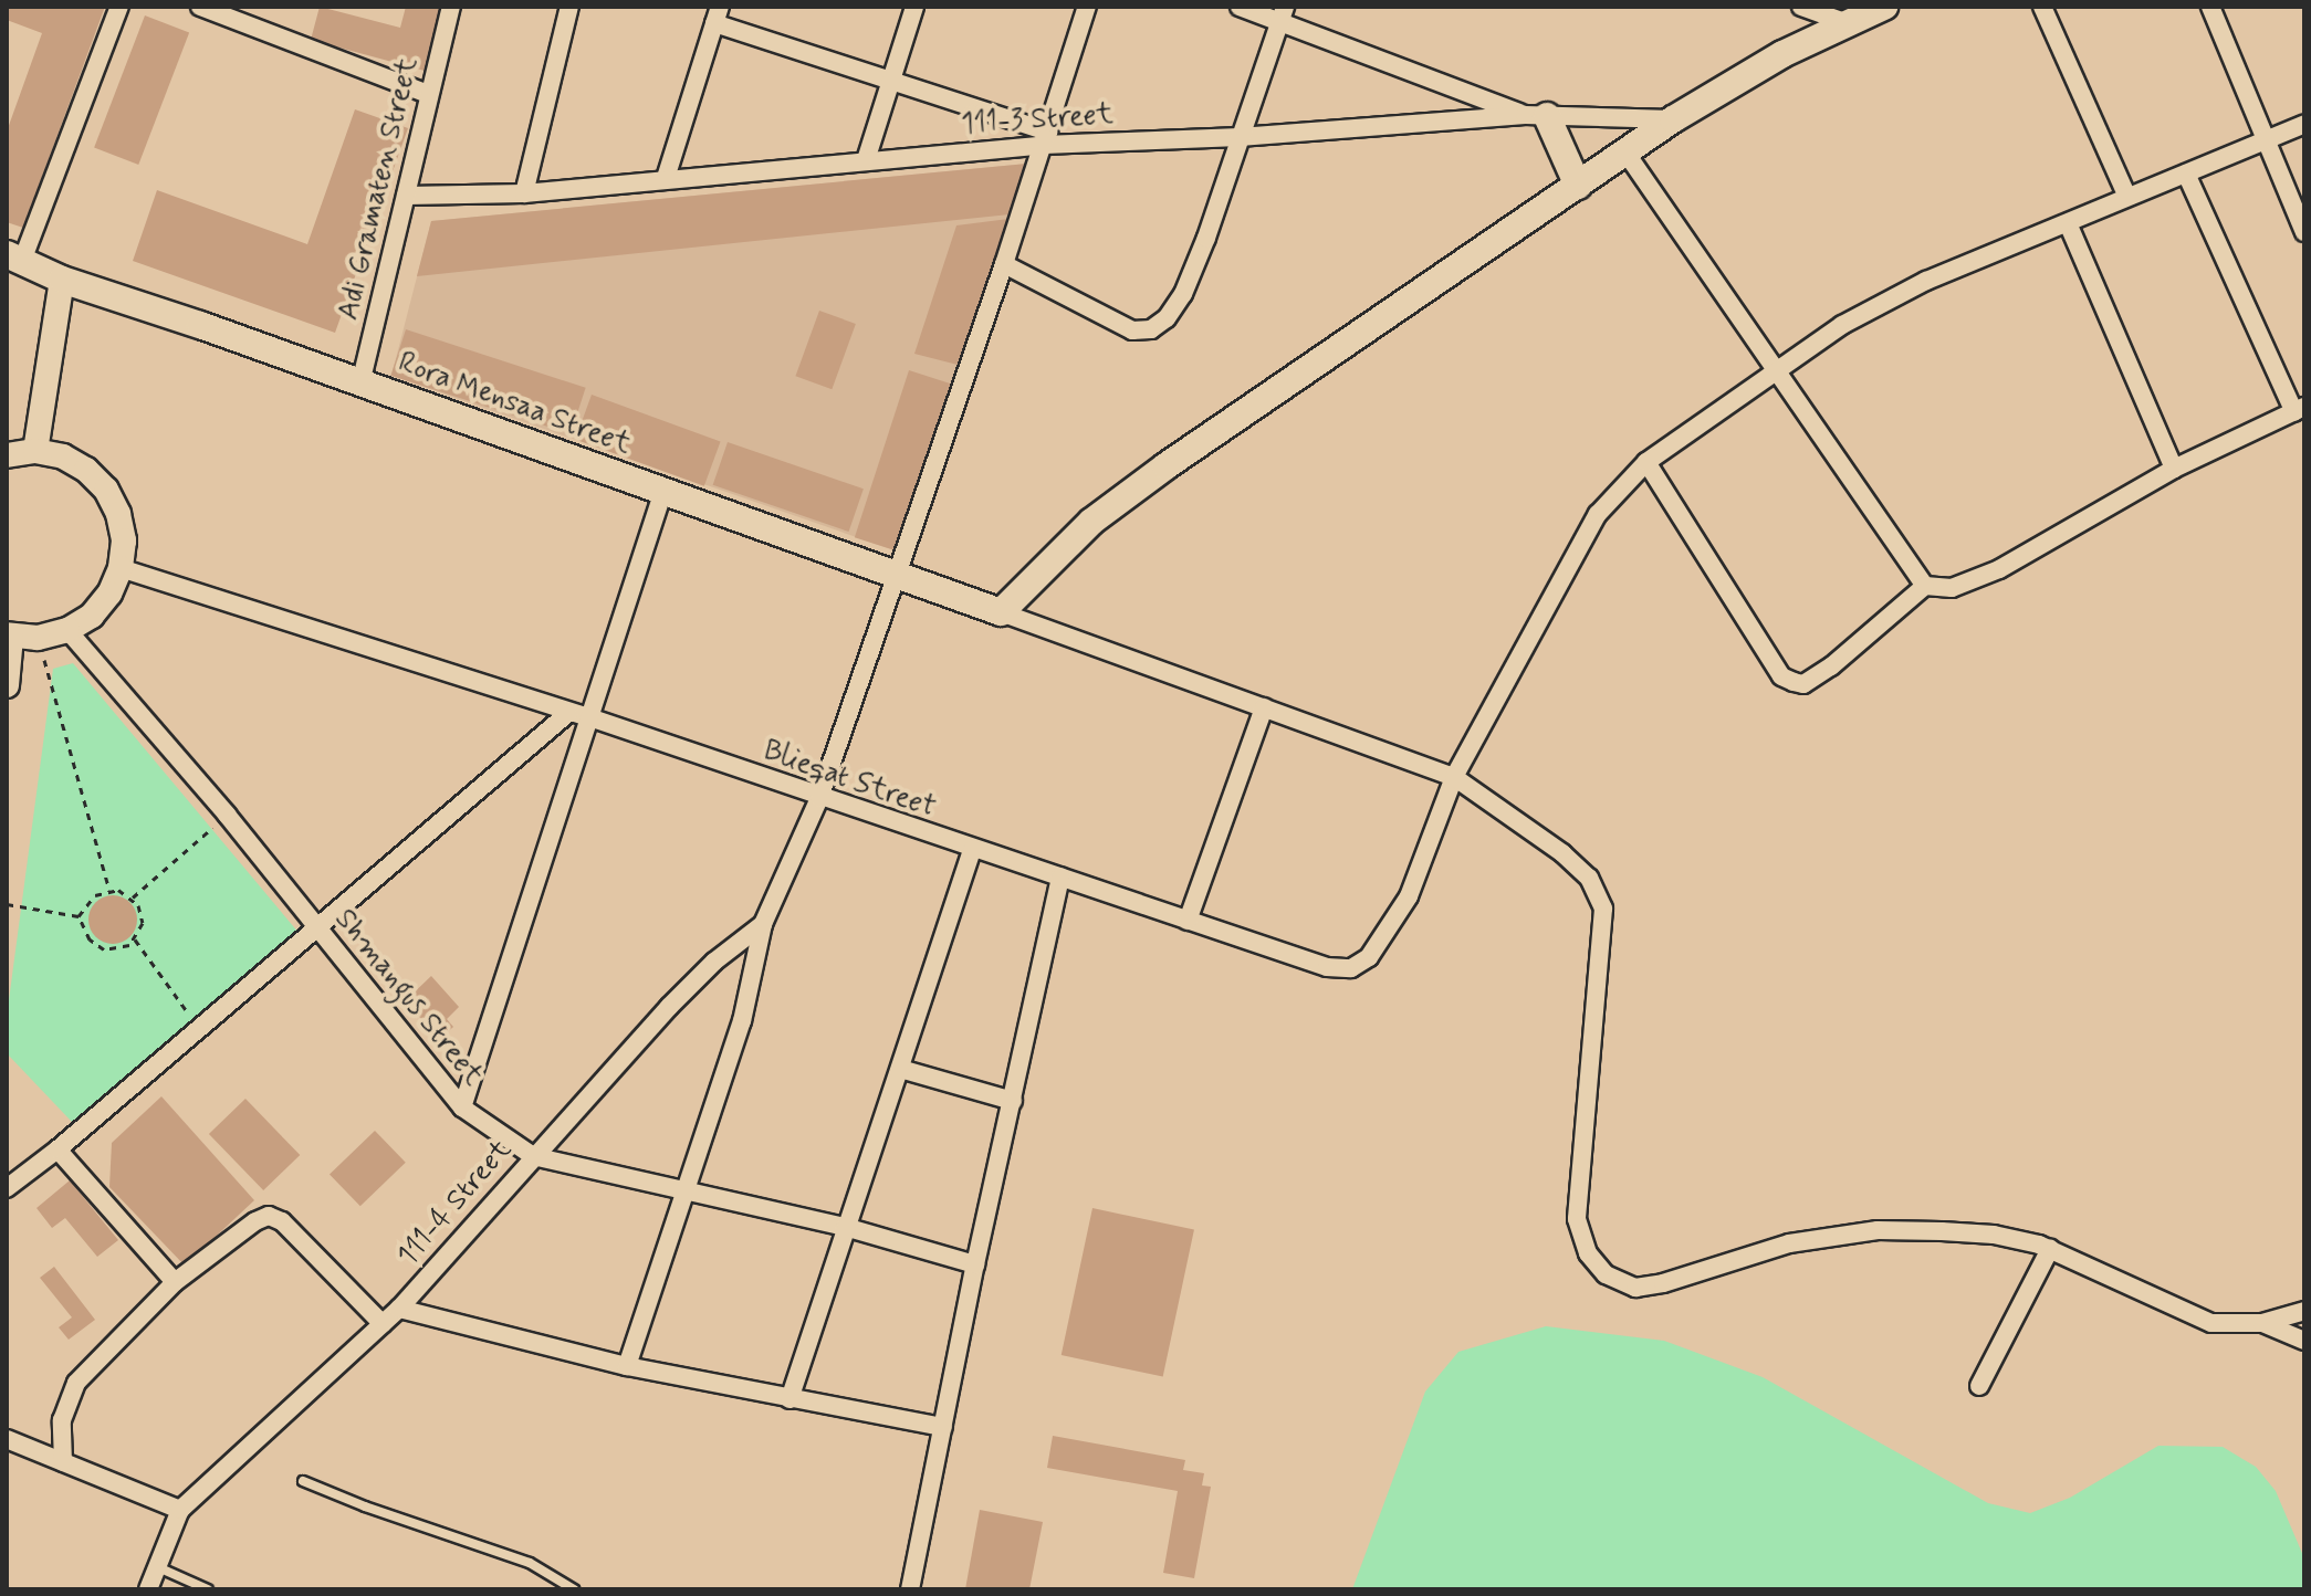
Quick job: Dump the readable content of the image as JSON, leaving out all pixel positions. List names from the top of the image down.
{
  "streets": {
    "main road": ["Rora Mensaa Street"],
    "street": [
      "111-3 Street",
      "Adi Gramaten Street",
      "Blieqat Street",
      "Shmangus Street",
      "111-4 Street"
    ]
  },
  "crossings": [
    ["111-3 Street", "Adi Gramaten Street"],
    ["Adi Gramaten Street", "Rora Mensaa Street"],
    ["Shmangus Street", "111-4 Street"]
  ]
}
